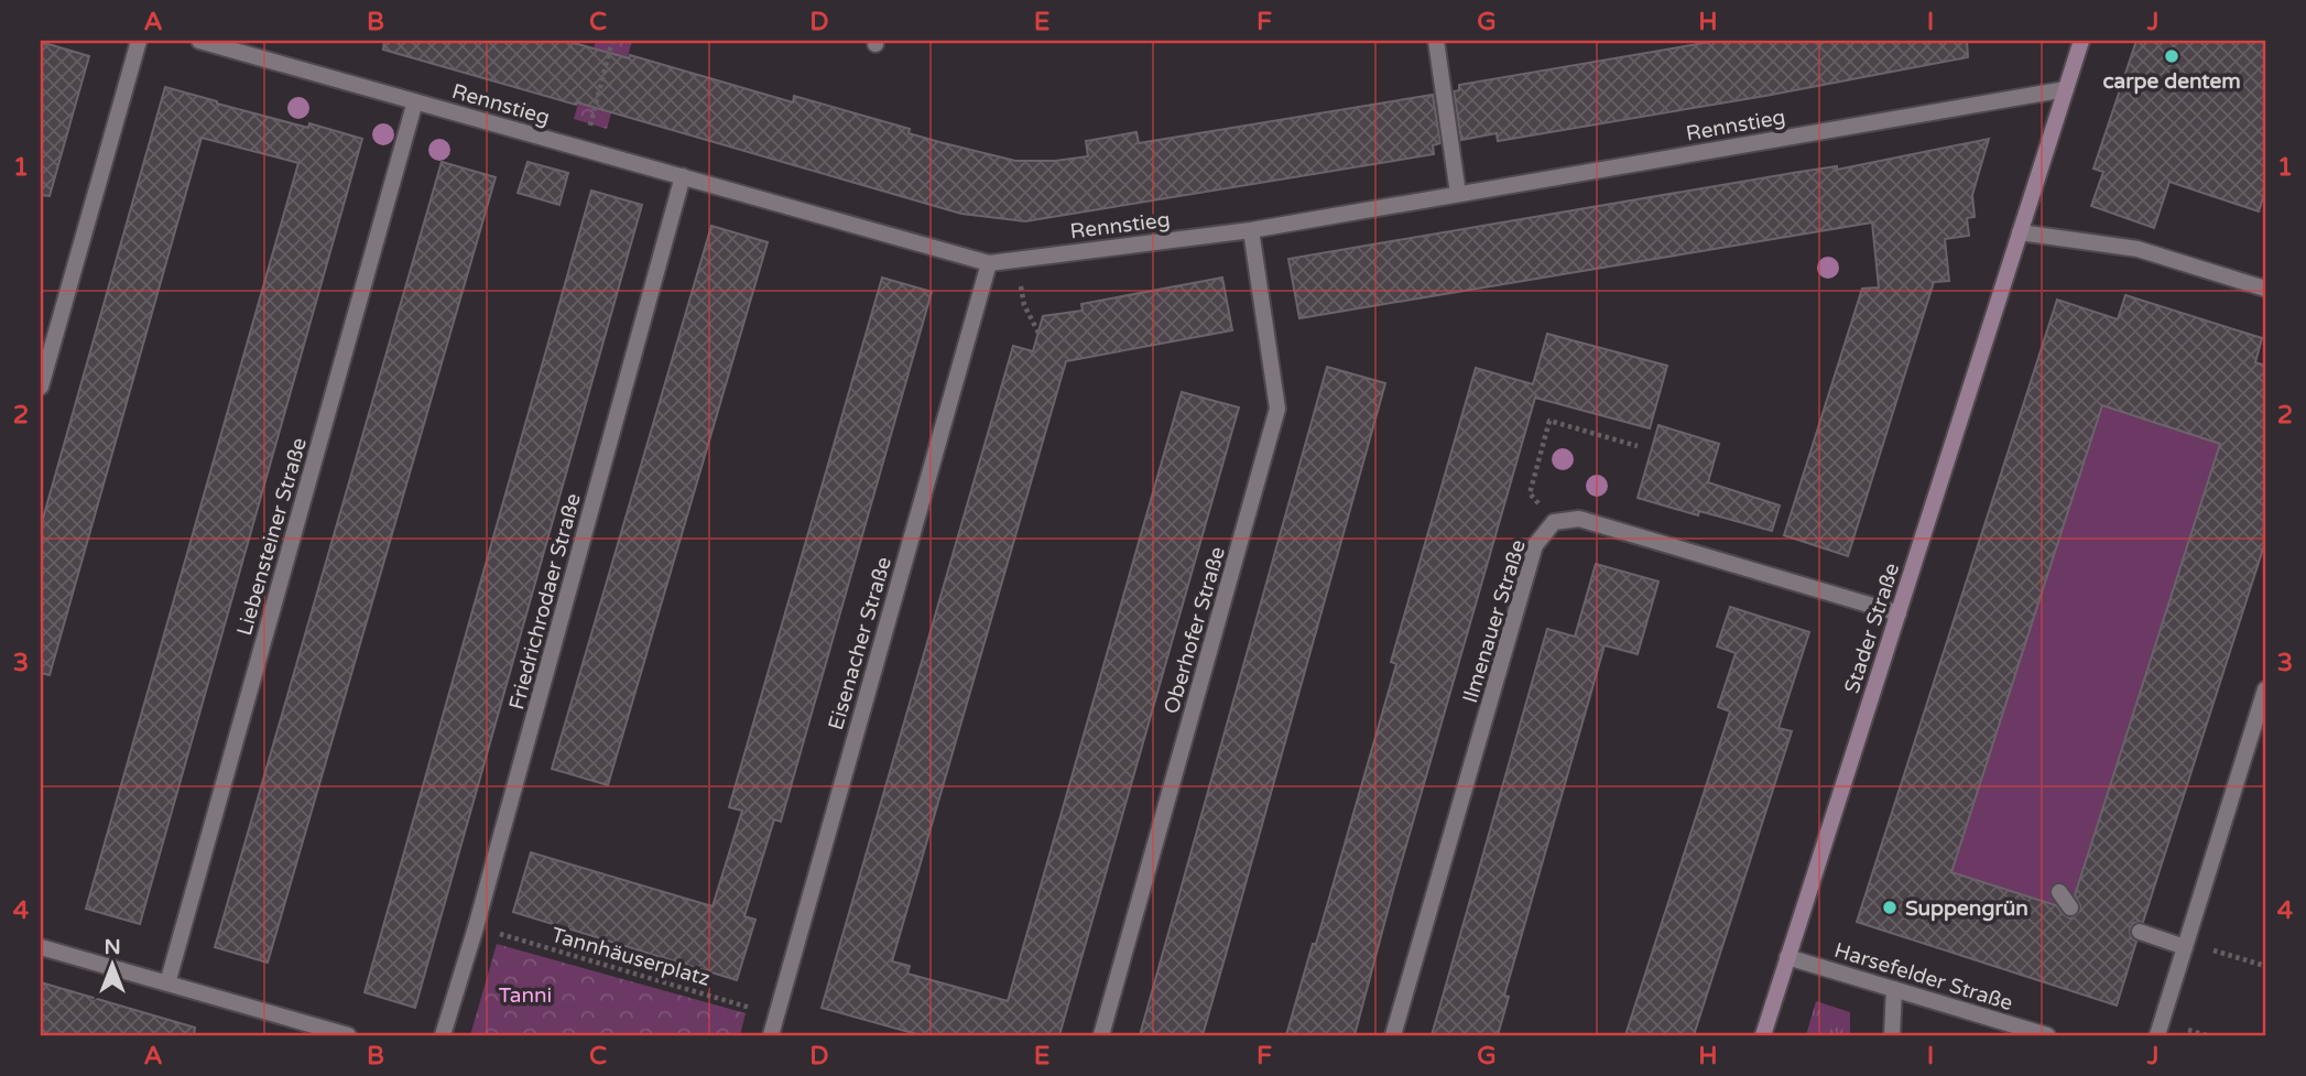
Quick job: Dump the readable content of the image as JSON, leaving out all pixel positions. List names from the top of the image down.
{
  "streets": {
    "street": [
      "Rennstieg",
      "Liebensteiner Straße",
      "Friedrichrodaer Straße",
      "Ilmenauer Straße",
      "Stader Straße",
      "Oberhofer Straße",
      "Eisenacher Straße",
      "Harsefelder Straße"
    ],
    "path": ["Tannhäuserplatz"]
  },
  "crossings": [
    ["Rennstieg", "Liebensteiner Straße"],
    ["Rennstieg", "Friedrichrodaer Straße"],
    ["Rennstieg", "Stader Straße"],
    ["Rennstieg", "Oberhofer Straße"],
    ["Rennstieg", "Eisenacher Straße"],
    ["Friedrichrodaer Straße", "Tannhäuserplatz"],
    ["Stader Straße", "Harsefelder Straße"],
    ["Eisenacher Straße", "Tannhäuserplatz"]
  ],
  "parks": ["Tanni"],
  "places": ["carpe dentem", "Suppengrün"],
  "north": "top",
  "grid": {
    "columns": [
      "A",
      "B",
      "C",
      "D",
      "E",
      "F",
      "G",
      "H",
      "I",
      "J"
    ],
    "rows": [
      "1",
      "2",
      "3",
      "4"
    ]
  }
}
